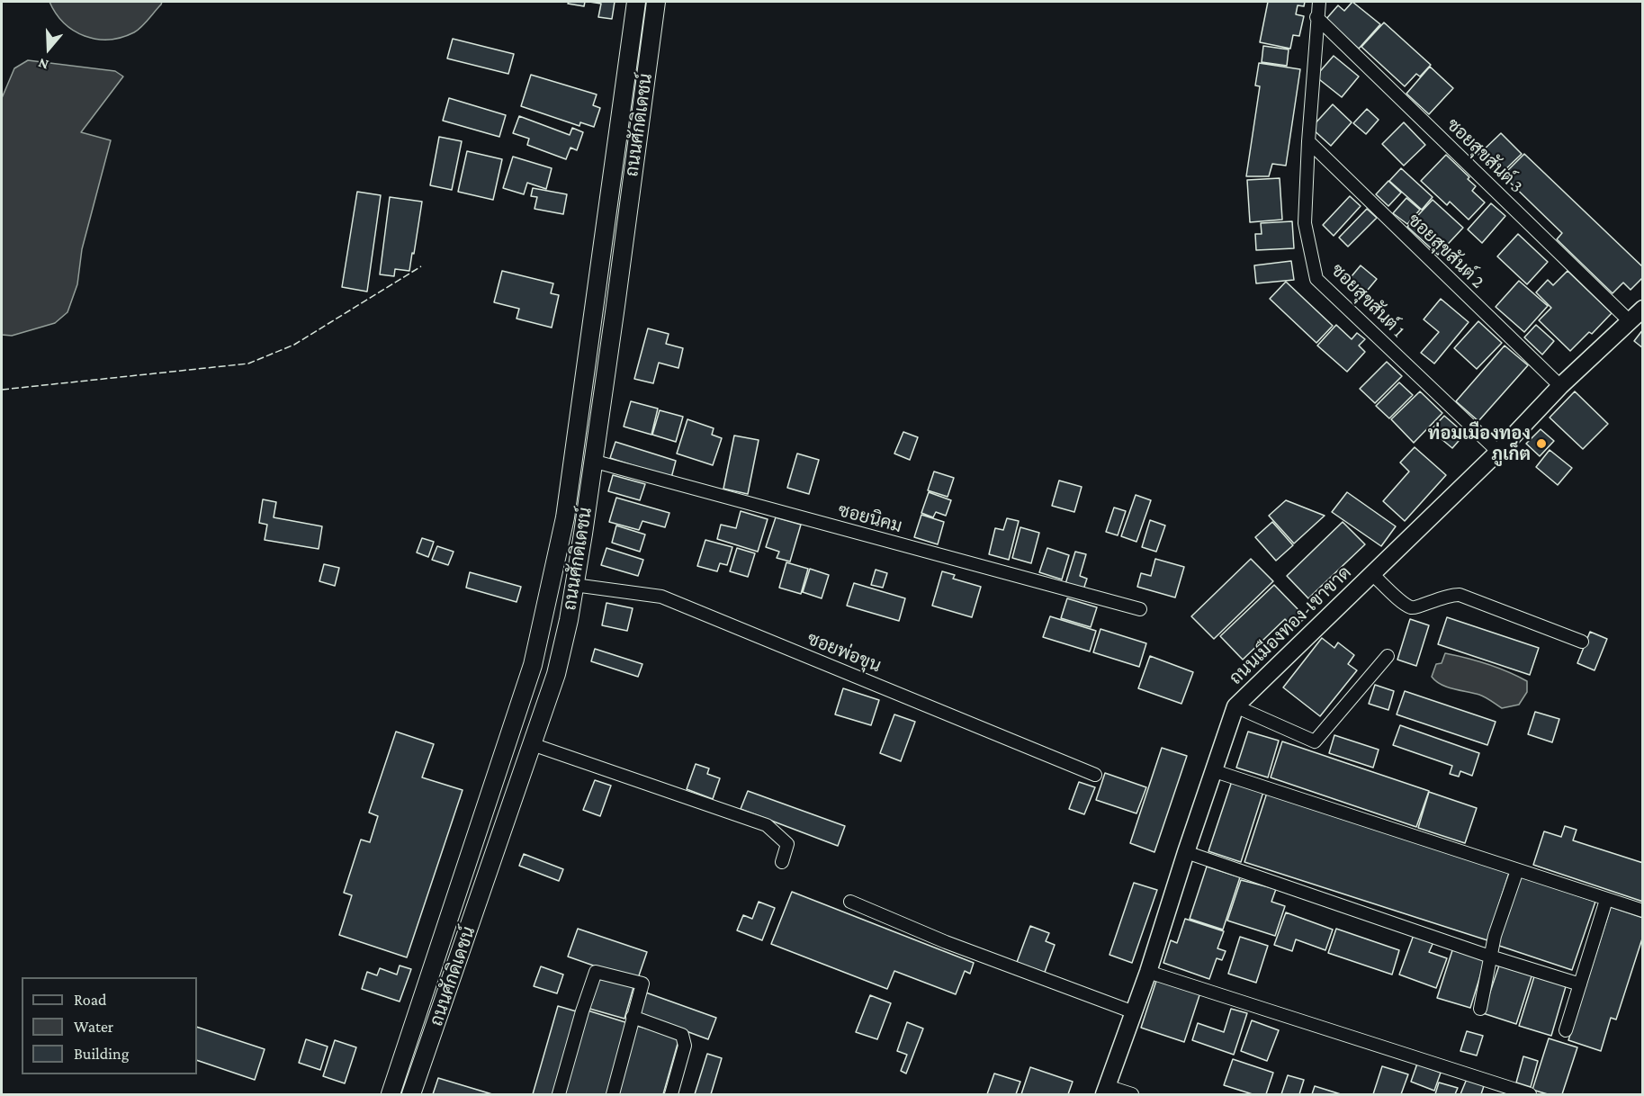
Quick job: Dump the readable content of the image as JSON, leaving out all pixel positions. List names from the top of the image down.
{
  "streets": {
    "main road": ["ถนนศักดิเดชน์"],
    "street": [
      "ซอยสุขสันต์ 3",
      "ซอยสุขสันต์ 2",
      "ซอยสุขสันต์ 1",
      "ซอยนิคม",
      "ถนนเมืองทอง-เขาขาด",
      "ซอยพ่อขุน"
    ]
  },
  "crossings": [
    ["ถนนศักดิเดชน์", "ซอยนิคม"],
    ["ถนนศักดิเดชน์", "ซอยพ่อขุน"],
    ["ซอยสุขสันต์ 3", "ซอยสุขสันต์ 1"],
    ["ซอยสุขสันต์ 3", "ถนนเมืองทอง-เขาขาด"],
    ["ซอยสุขสันต์ 2", "ซอยสุขสันต์ 1"],
    ["ซอยสุขสันต์ 2", "ถนนเมืองทอง-เขาขาด"],
    ["ซอยสุขสันต์ 1", "ถนนเมืองทอง-เขาขาด"]
  ],
  "places": ["ท่อมเมืองทอง ภูเก็ต"],
  "legend": ["Road", "Water", "Building"],
  "north": "bottom"
}
